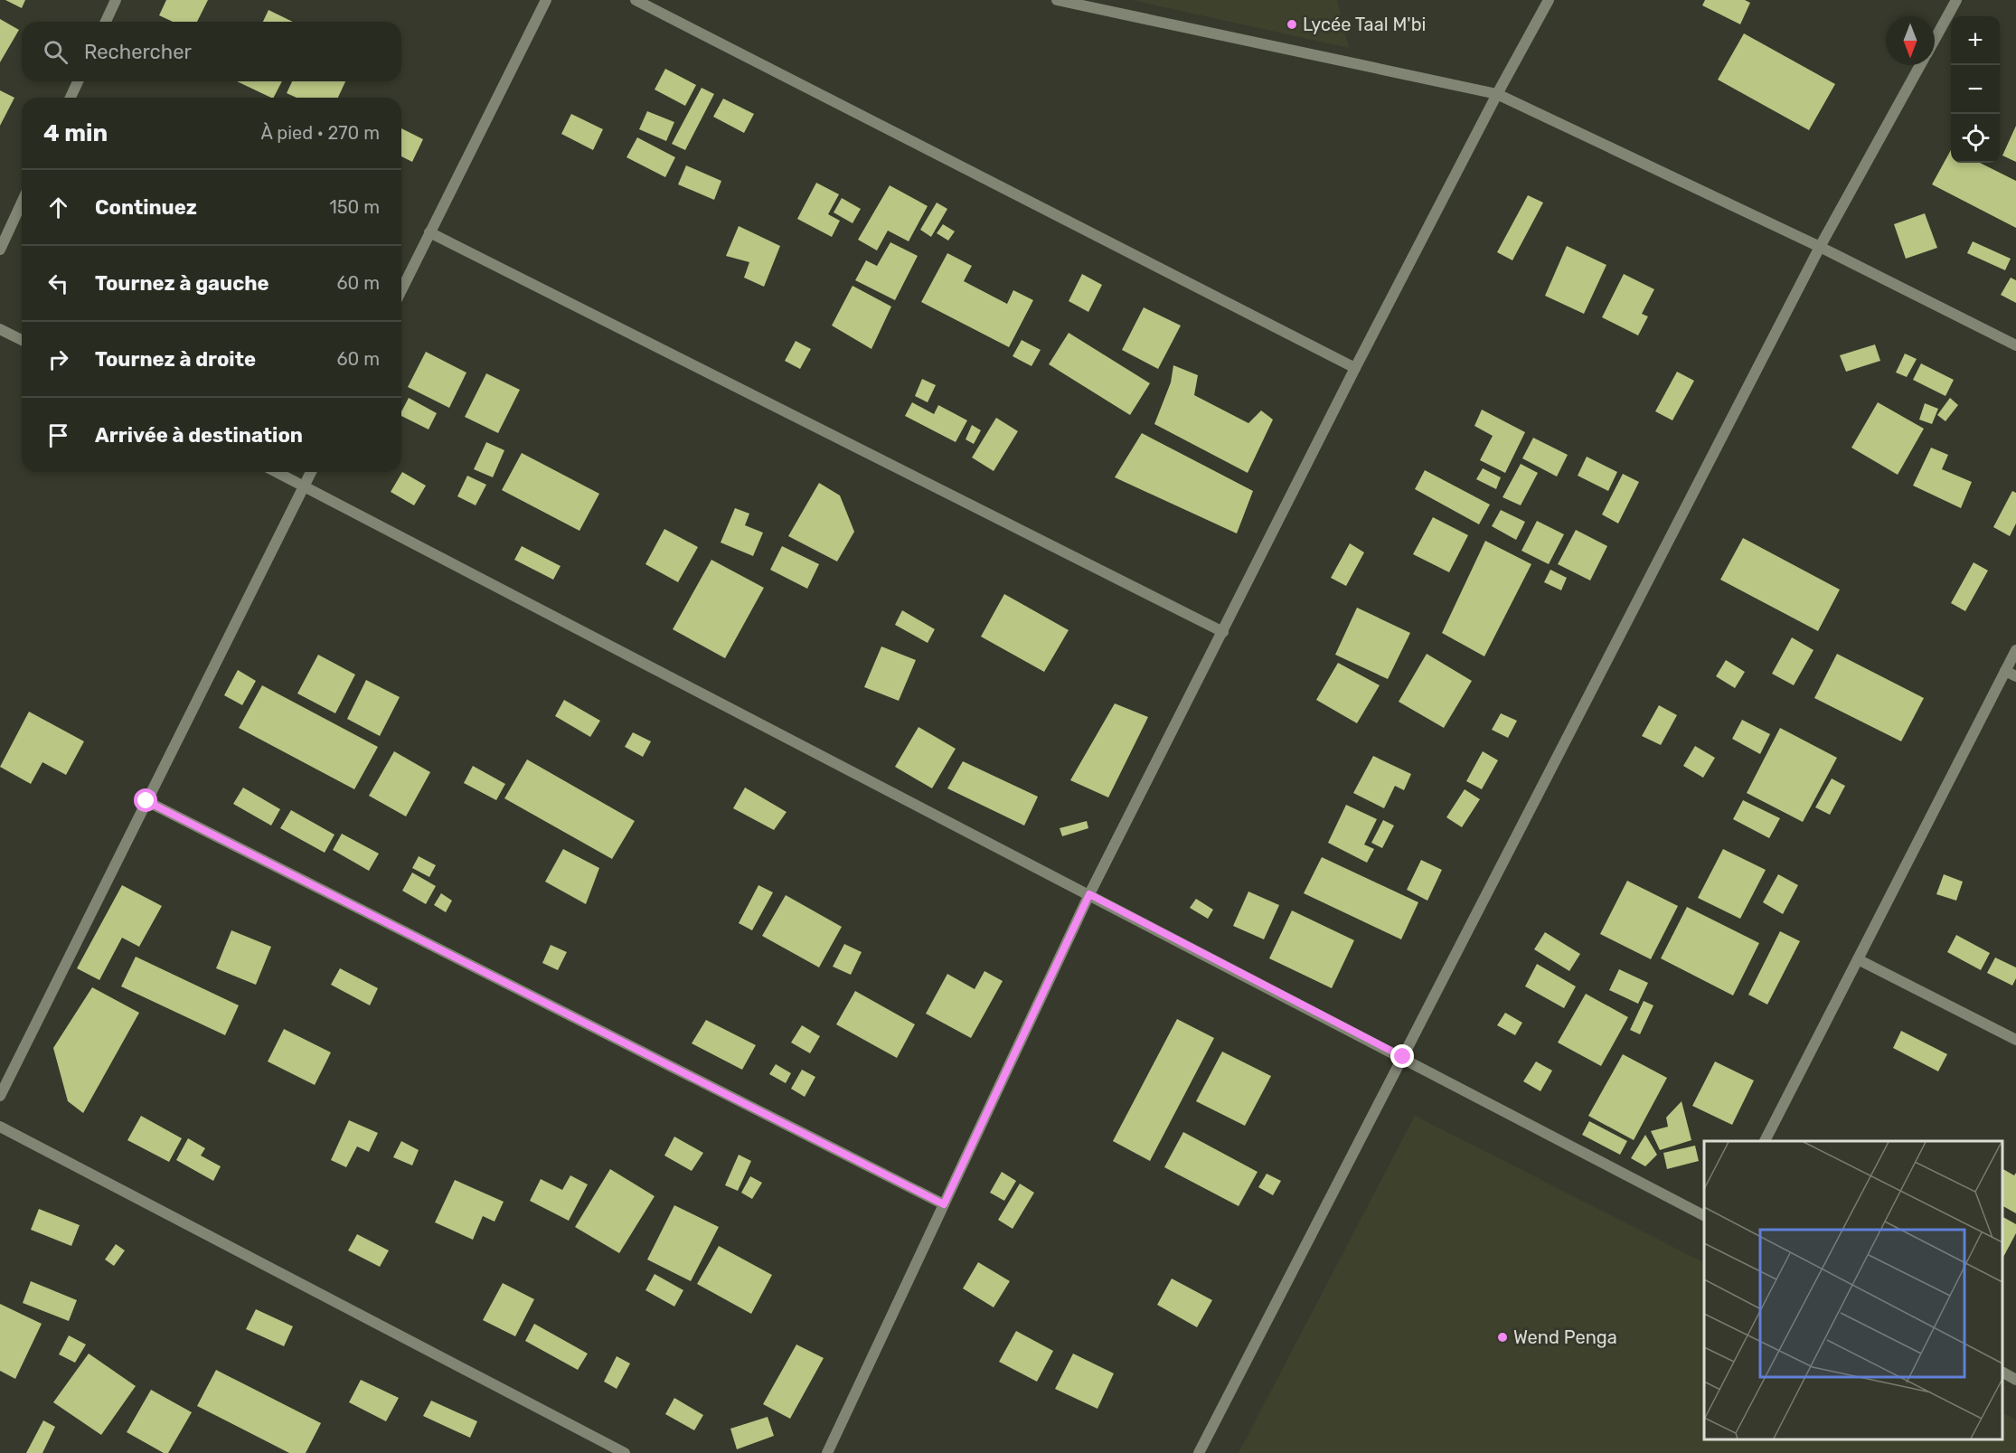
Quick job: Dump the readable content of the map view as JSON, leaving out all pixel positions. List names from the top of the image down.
{
  "places": ["Lycée Taal M'bi", "Wend Penga"],
  "north": "bottom",
  "page": {
    "map_buttons": ["+", "−"],
    "search": "Rechercher",
    "heading": ["4 min", "À pied · 270 m"],
    "list": [
      ["Continuez", "150 m"],
      ["Tournez à gauche", "60 m"],
      ["Tournez à droite", "60 m"],
      "Arrivée à destination"
    ]
  }
}
